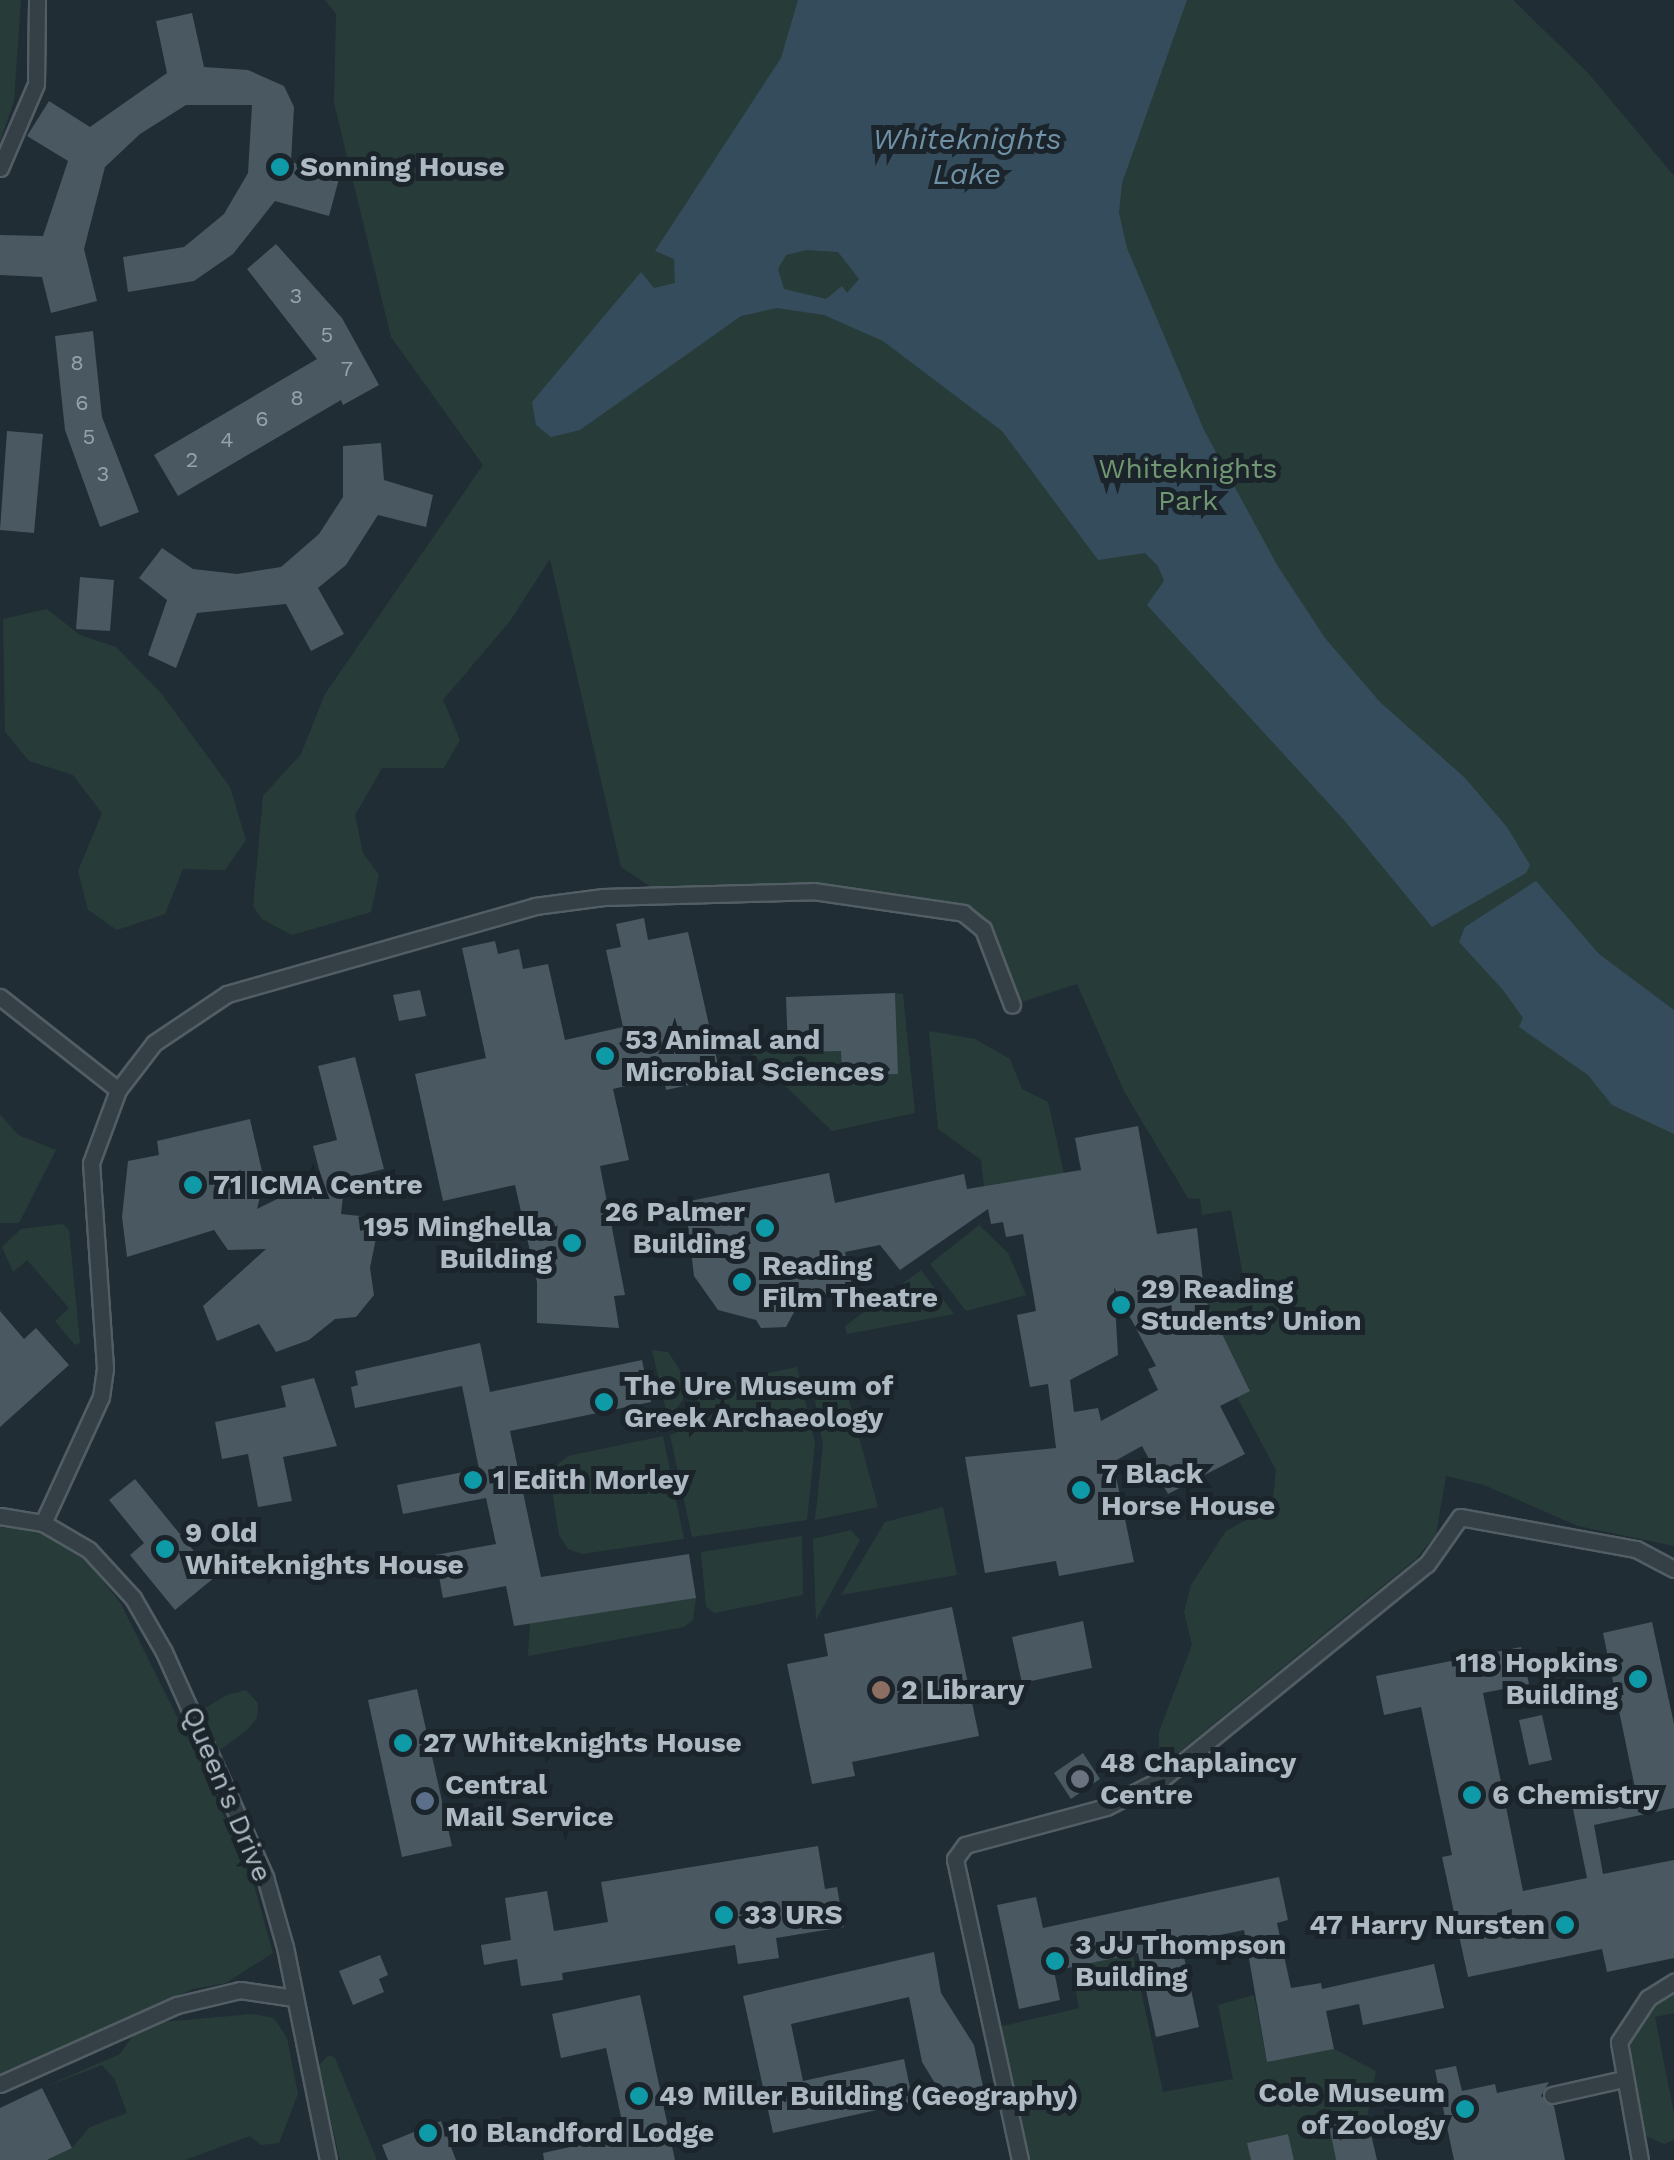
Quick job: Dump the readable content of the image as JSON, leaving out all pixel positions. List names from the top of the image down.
{
  "streets": {
    "street": ["Queen's Drive"]
  },
  "water": ["Whiteknights Lake"],
  "parks": ["Whiteknights Park"],
  "places": [
    "Sonning House",
    "53 Animal and Microbial Sciences",
    "71 ICMA Centre",
    "26 Palmer Building",
    "195 Minghella Building",
    "Reading Film Theatre",
    "29 Reading Students’ Union",
    "The Ure Museum of Greek Archaeology",
    "1 Edith Morley",
    "7 Black Horse House",
    "9 Old Whiteknights House",
    "118 Hopkins Building",
    "2 Library",
    "27 Whiteknights House",
    "48 Chaplaincy Centre",
    "6 Chemistry",
    "Central Mail Service",
    "33 URS",
    "47 Harry Nursten",
    "3 JJ Thompson Building",
    "49 Miller Building (Geography)",
    "Cole Museum of Zoology",
    "10 Blandford Lodge"
  ],
  "house_numbers": [
    "3",
    "5",
    "8",
    "7",
    "8",
    "6",
    "6",
    "5",
    "4",
    "2",
    "3"
  ]
}
